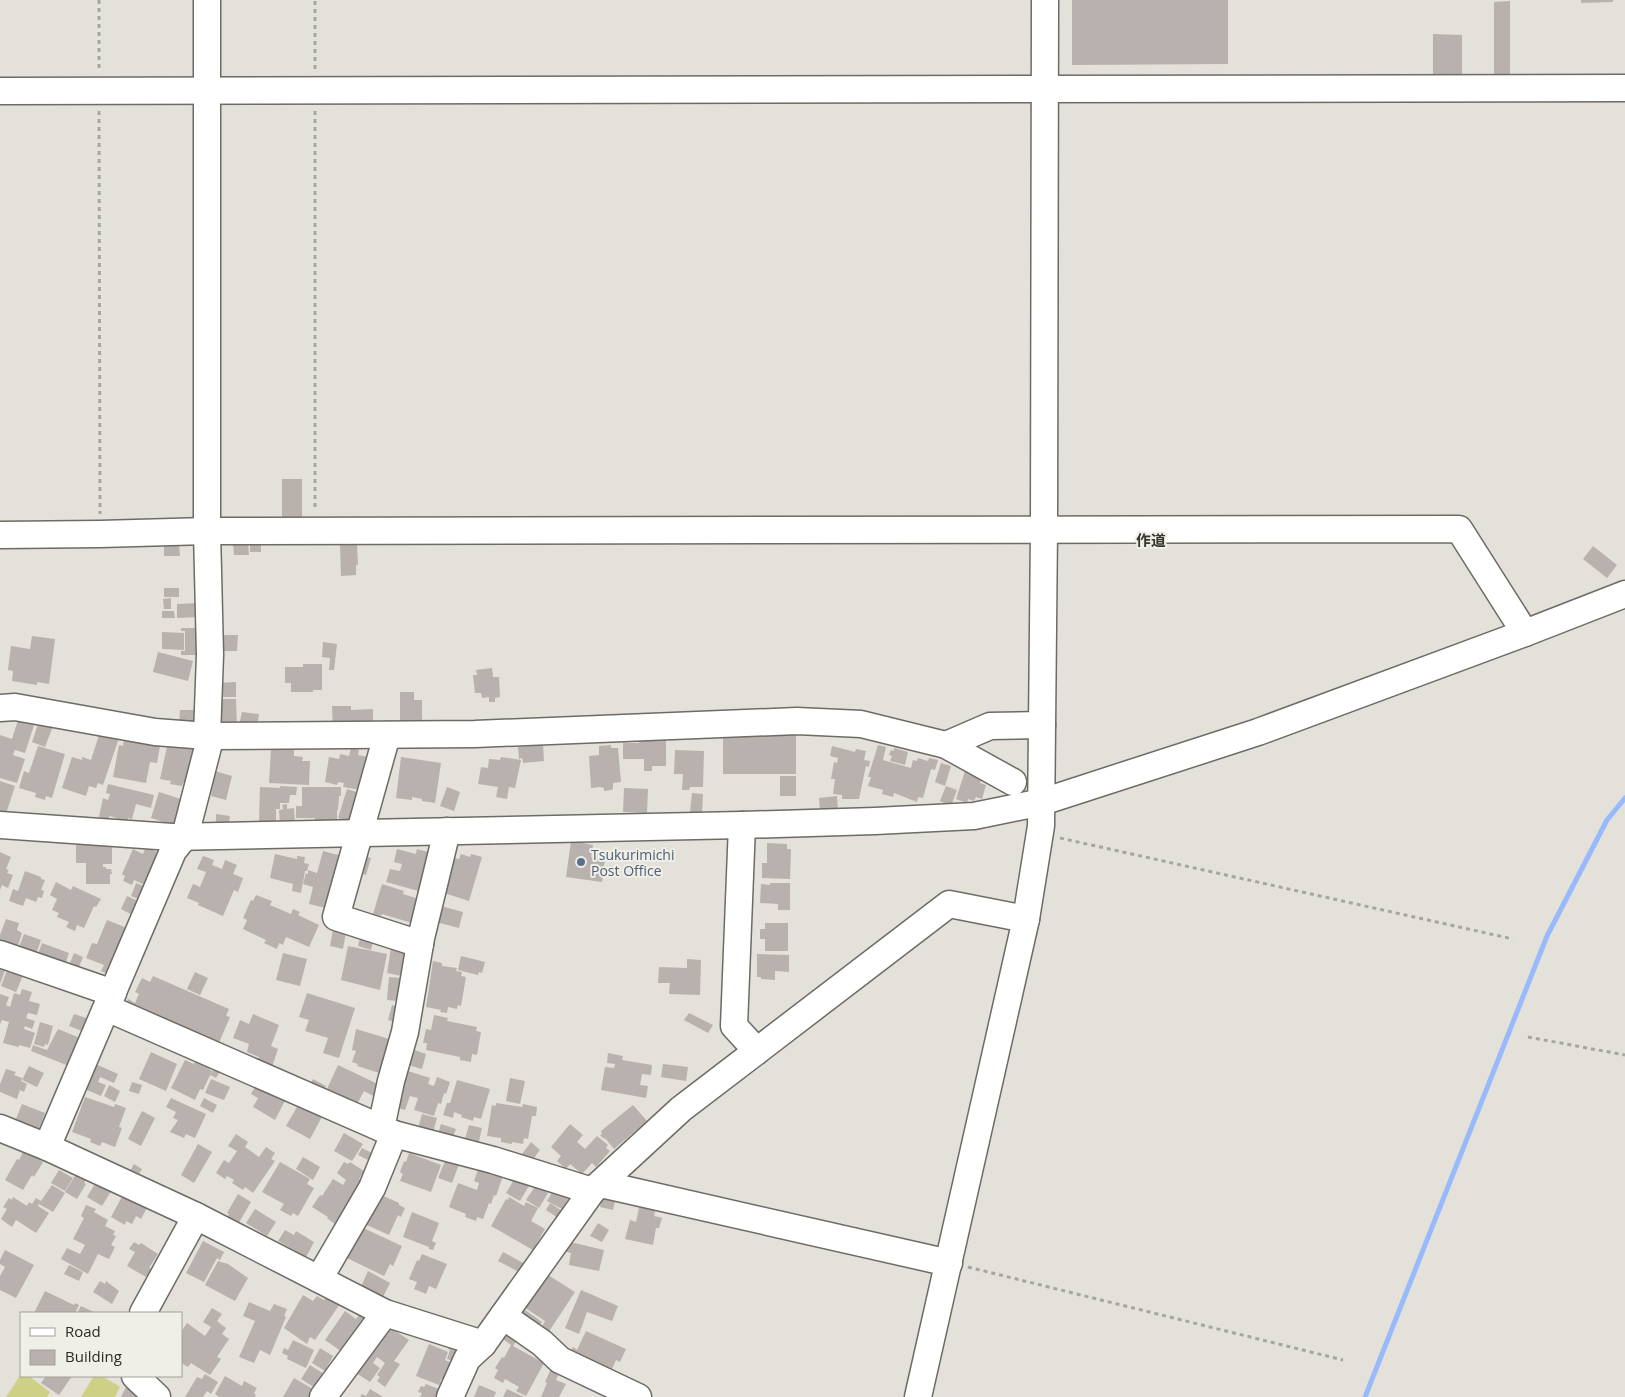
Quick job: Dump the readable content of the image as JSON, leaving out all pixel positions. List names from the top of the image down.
{
  "districts": ["作道"],
  "places": ["Tsukurimichi Post Office"],
  "legend": ["Road", "Building"]
}
